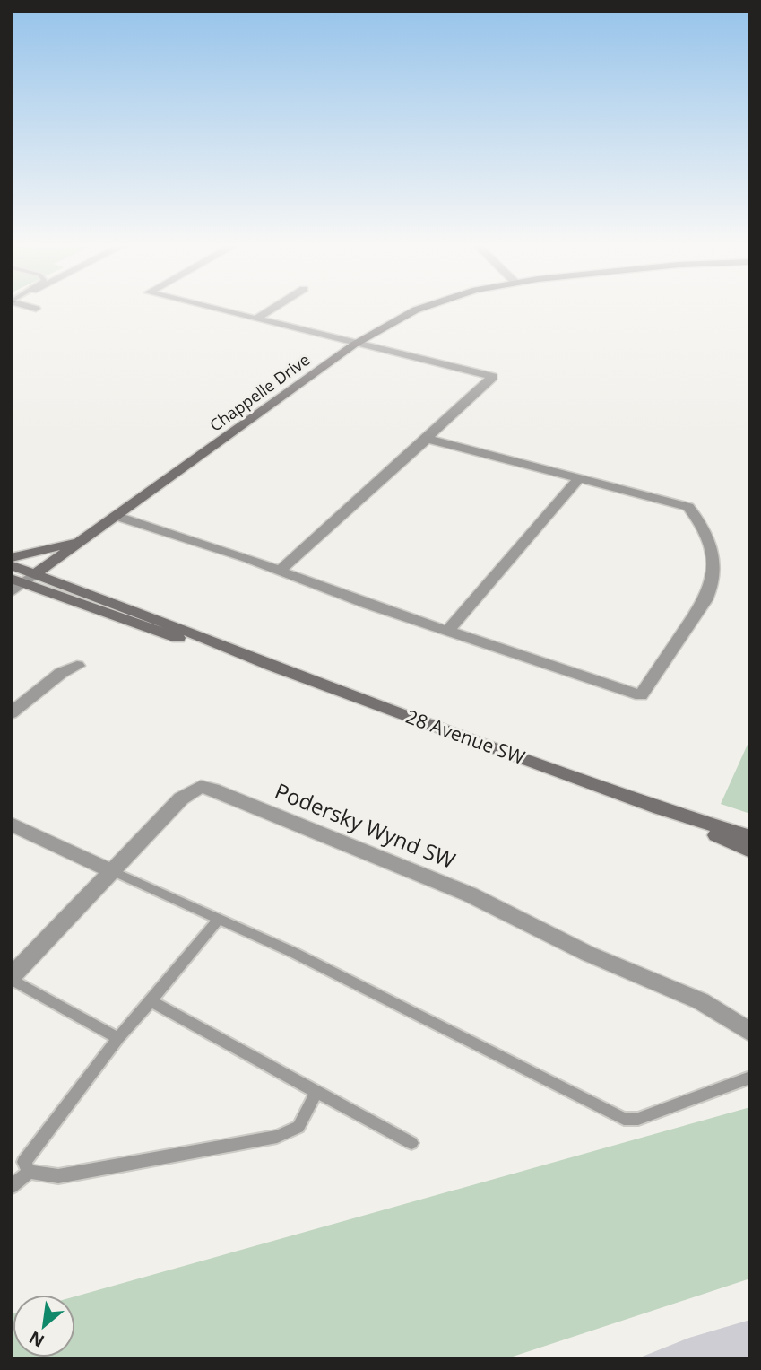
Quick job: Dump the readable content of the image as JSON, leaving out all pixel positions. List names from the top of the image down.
{
  "streets": {
    "street": ["Chappelle Drive", "28 Avenue SW", "Podersky Wynd SW"]
  },
  "crossings": [
    ["Chappelle Drive", "28 Avenue SW"]
  ],
  "north": "bottom left"
}
